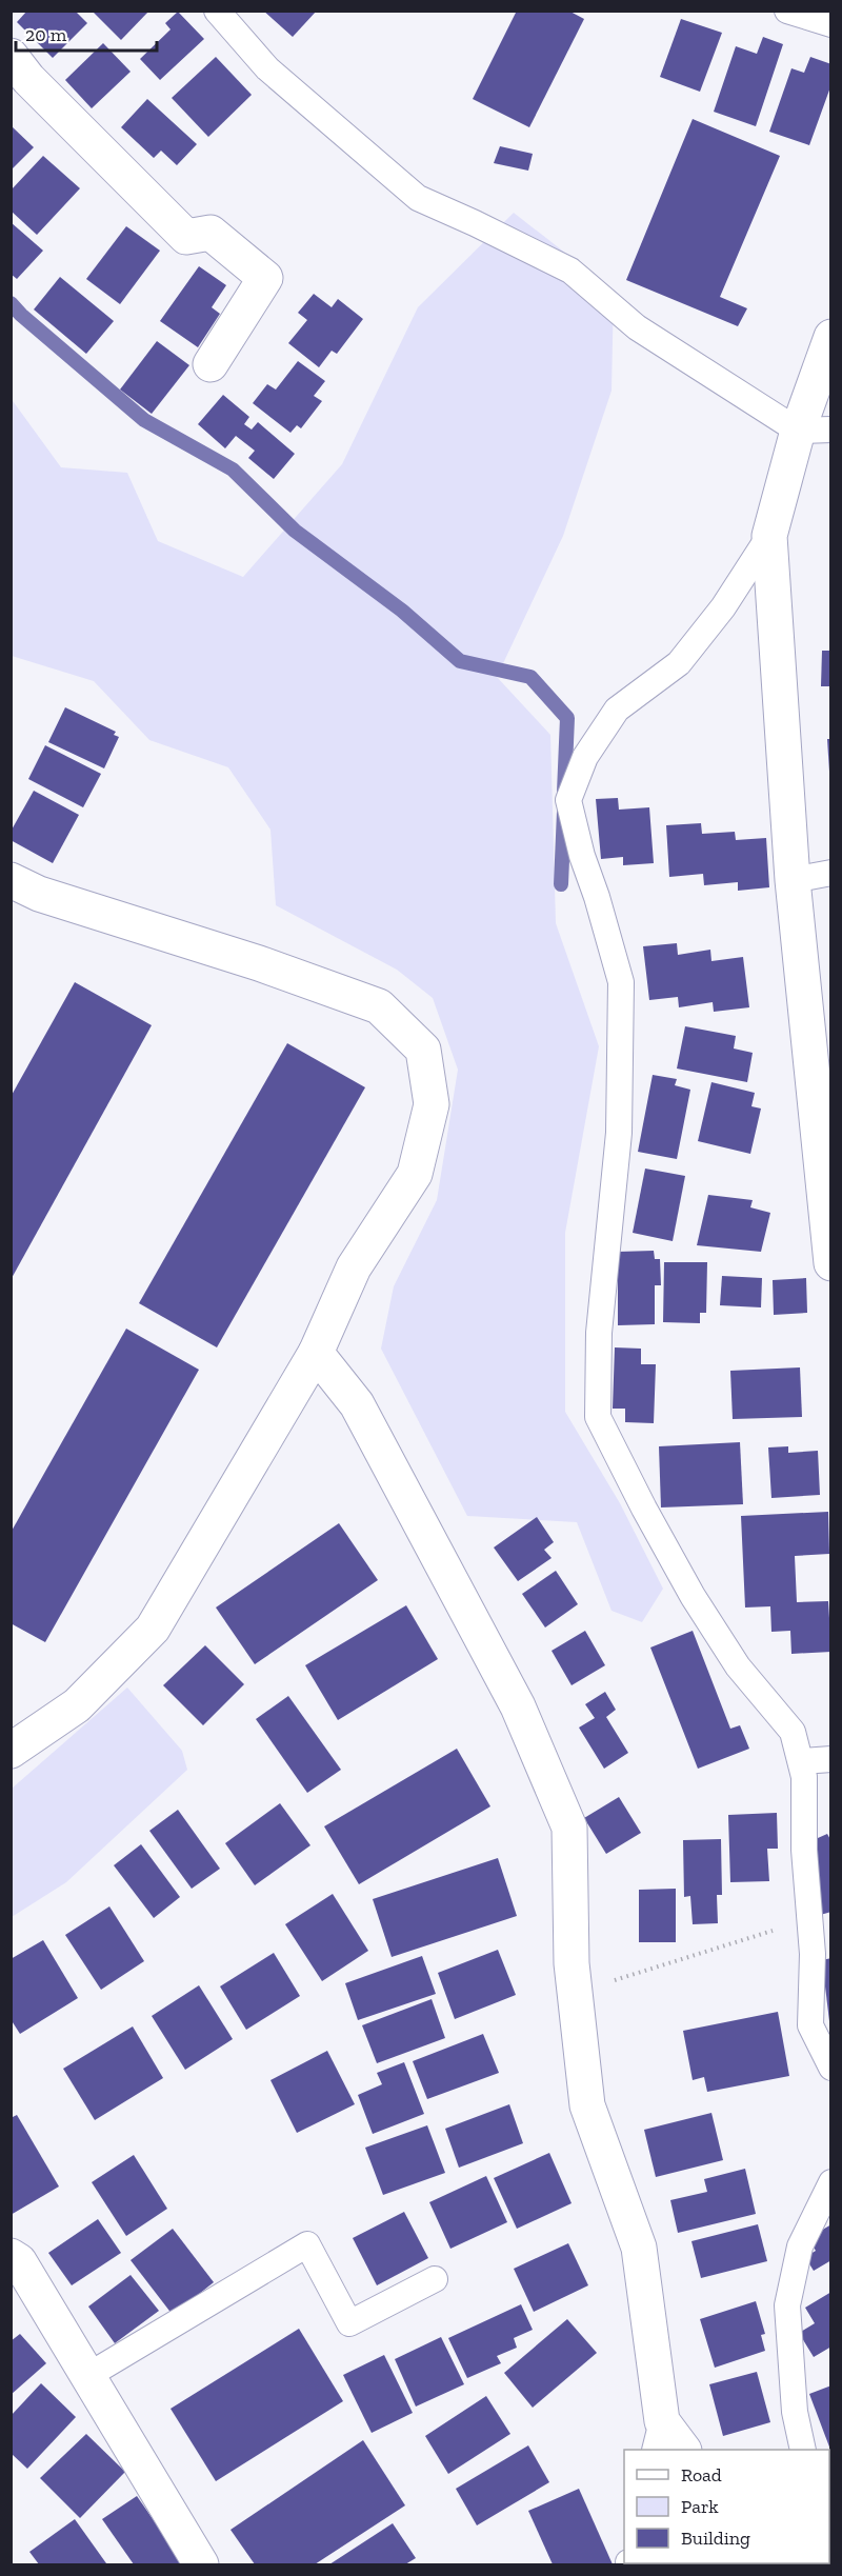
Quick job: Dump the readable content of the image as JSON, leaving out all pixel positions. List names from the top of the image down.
{
  "legend": ["Road", "Park", "Building"],
  "scale_bar": "20 m"
}
